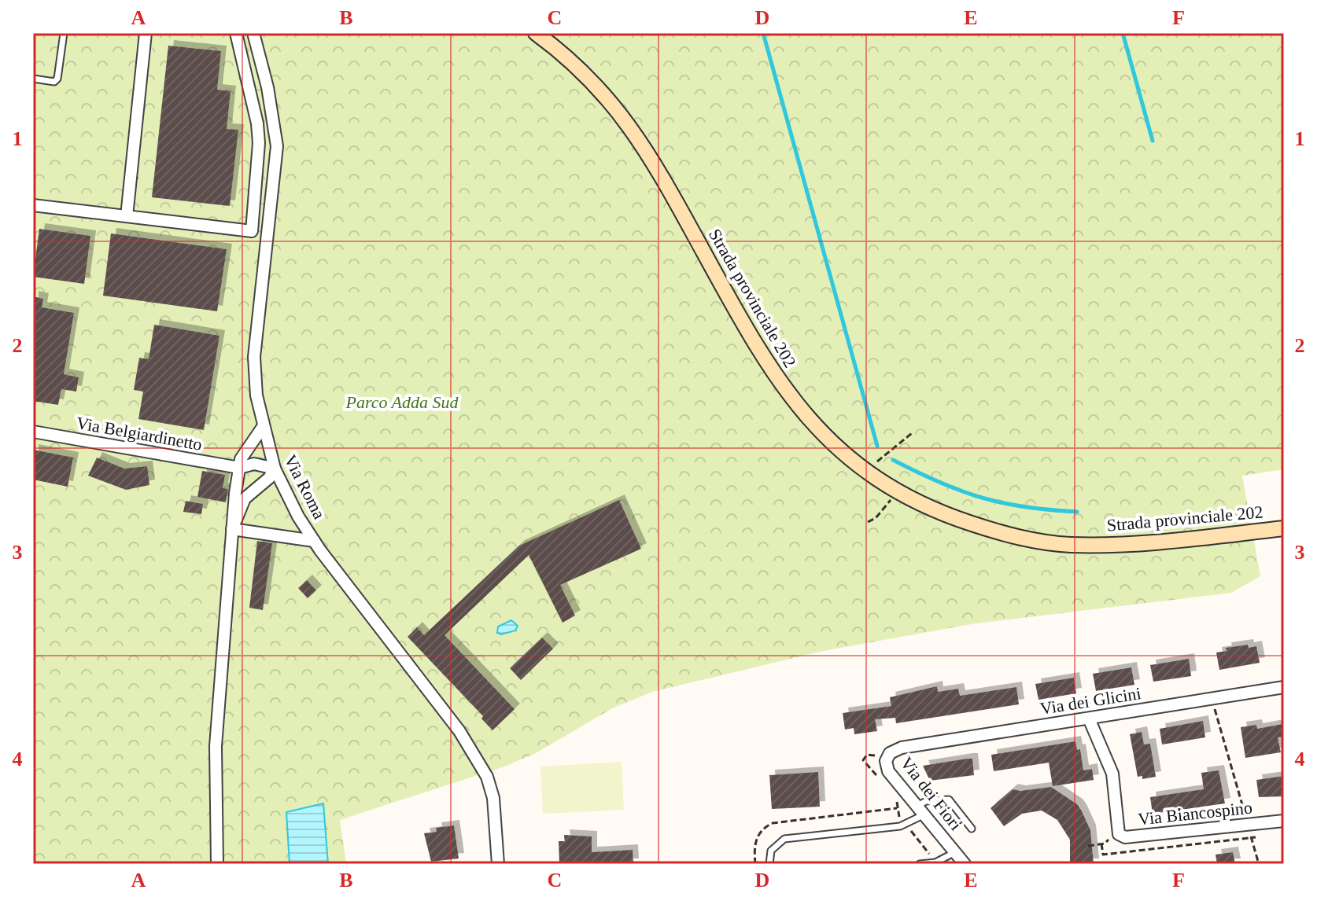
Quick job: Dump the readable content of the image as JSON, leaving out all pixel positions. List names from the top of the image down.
{
  "streets": {
    "street": [
      "Strada provinciale 202",
      "Via Belgiardinetto",
      "Via Roma",
      "Via dei Glicini",
      "Via dei Fiori",
      "Via Biancospino"
    ]
  },
  "crossings": [
    ["Via dei Glicini", "Via dei Fiori"],
    ["Via dei Glicini", "Via Biancospino"]
  ],
  "parks": ["Parco Adda Sud"],
  "grid": {
    "columns": [
      "A",
      "B",
      "C",
      "D",
      "E",
      "F"
    ],
    "rows": [
      "1",
      "2",
      "3",
      "4"
    ]
  }
}
